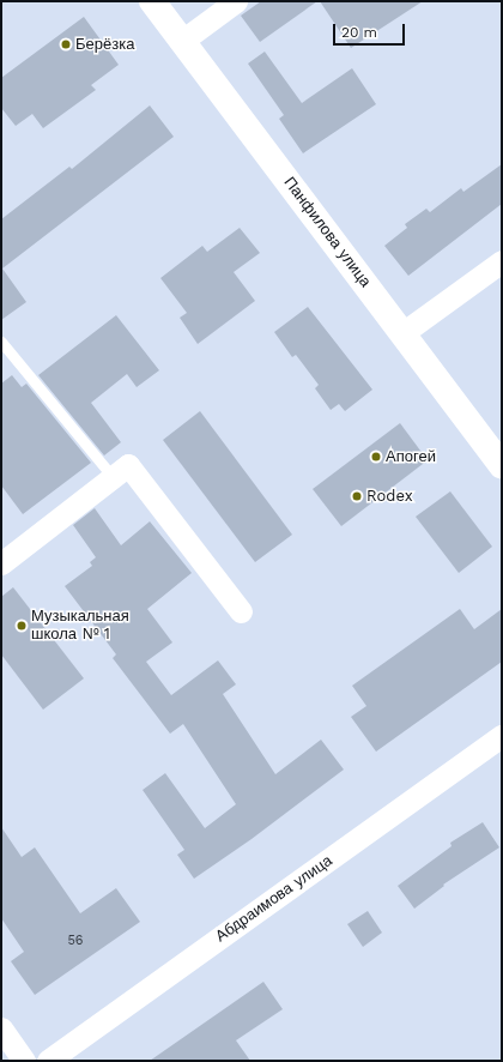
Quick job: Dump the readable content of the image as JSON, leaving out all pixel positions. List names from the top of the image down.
{
  "streets": {
    "street": ["Панфилова улица", "Абдраимова улица"]
  },
  "places": [
    "Берёзка",
    "Апогей",
    "Rodex",
    "Музыкальная школа № 1"
  ],
  "house_numbers": ["56"],
  "scale_bar": "20 m"
}
